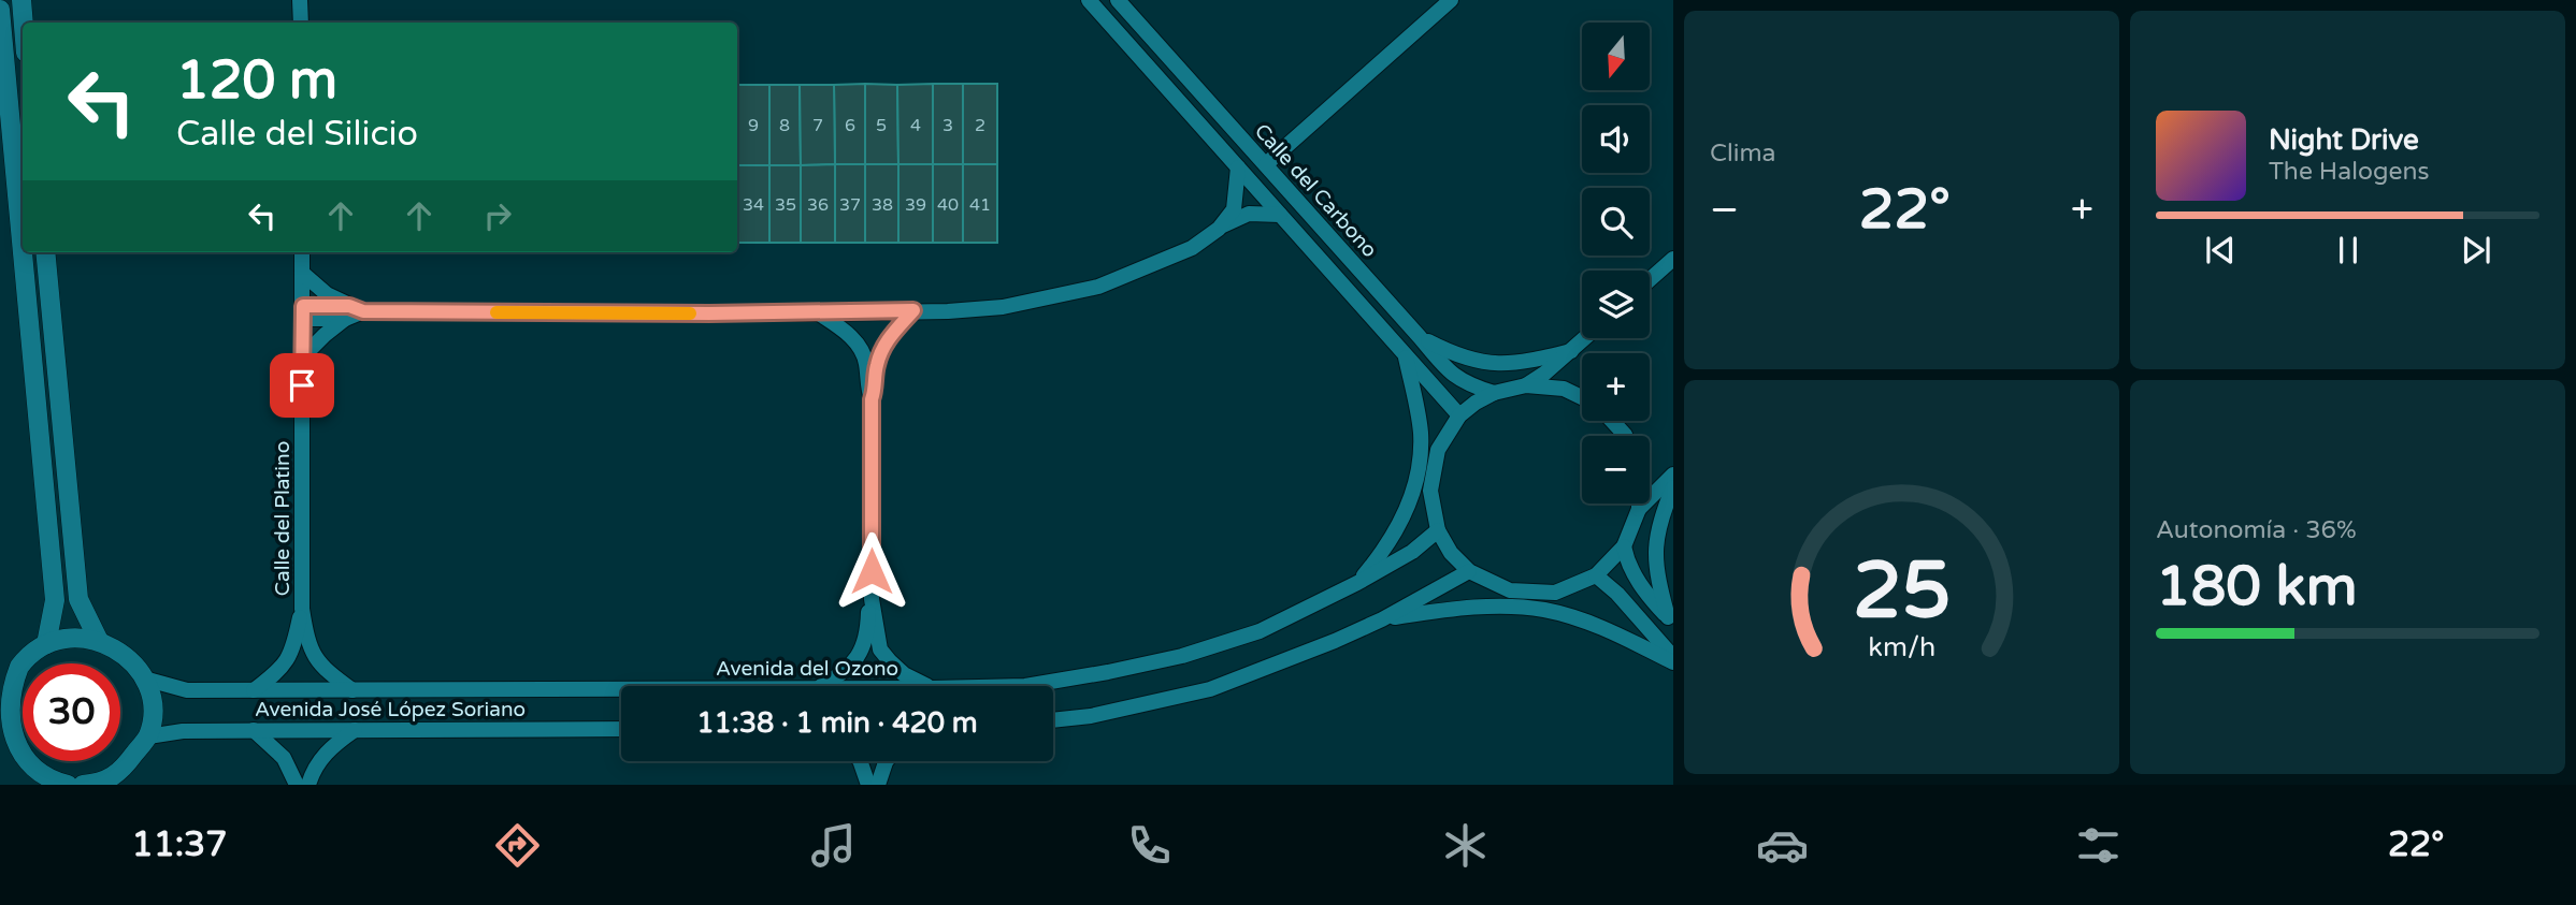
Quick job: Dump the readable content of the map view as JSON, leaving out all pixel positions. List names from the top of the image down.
{
  "streets": {
    "street": [
      "Calle del Carbono",
      "Calle del Platino",
      "Avenida del Ozono",
      "Avenida José López Soriano"
    ]
  },
  "crossings": [
    ["Calle del Platino", "Avenida del Ozono"]
  ],
  "house_numbers": [
    "9",
    "8",
    "7",
    "6",
    "5",
    "4",
    "3",
    "2",
    "34",
    "35",
    "36",
    "37",
    "38",
    "39",
    "40",
    "41"
  ],
  "north": "bottom",
  "page": {
    "tile": [
      "Clima",
      ["Autonomía · 36%", "180 km"]
    ],
    "map_buttons": ["+", "−"],
    "turn": ["120 m", "Calle del Silicio"],
    "song": ["Night Drive", "The Halogens"],
    "heat": ["−", "22°", "+"],
    "limit": "30",
    "trip": "11:38 · 1 min · 420 m",
    "tabs": ["11:37", "22°"],
    "gauge": ["25", "km/h"]
  }
}
